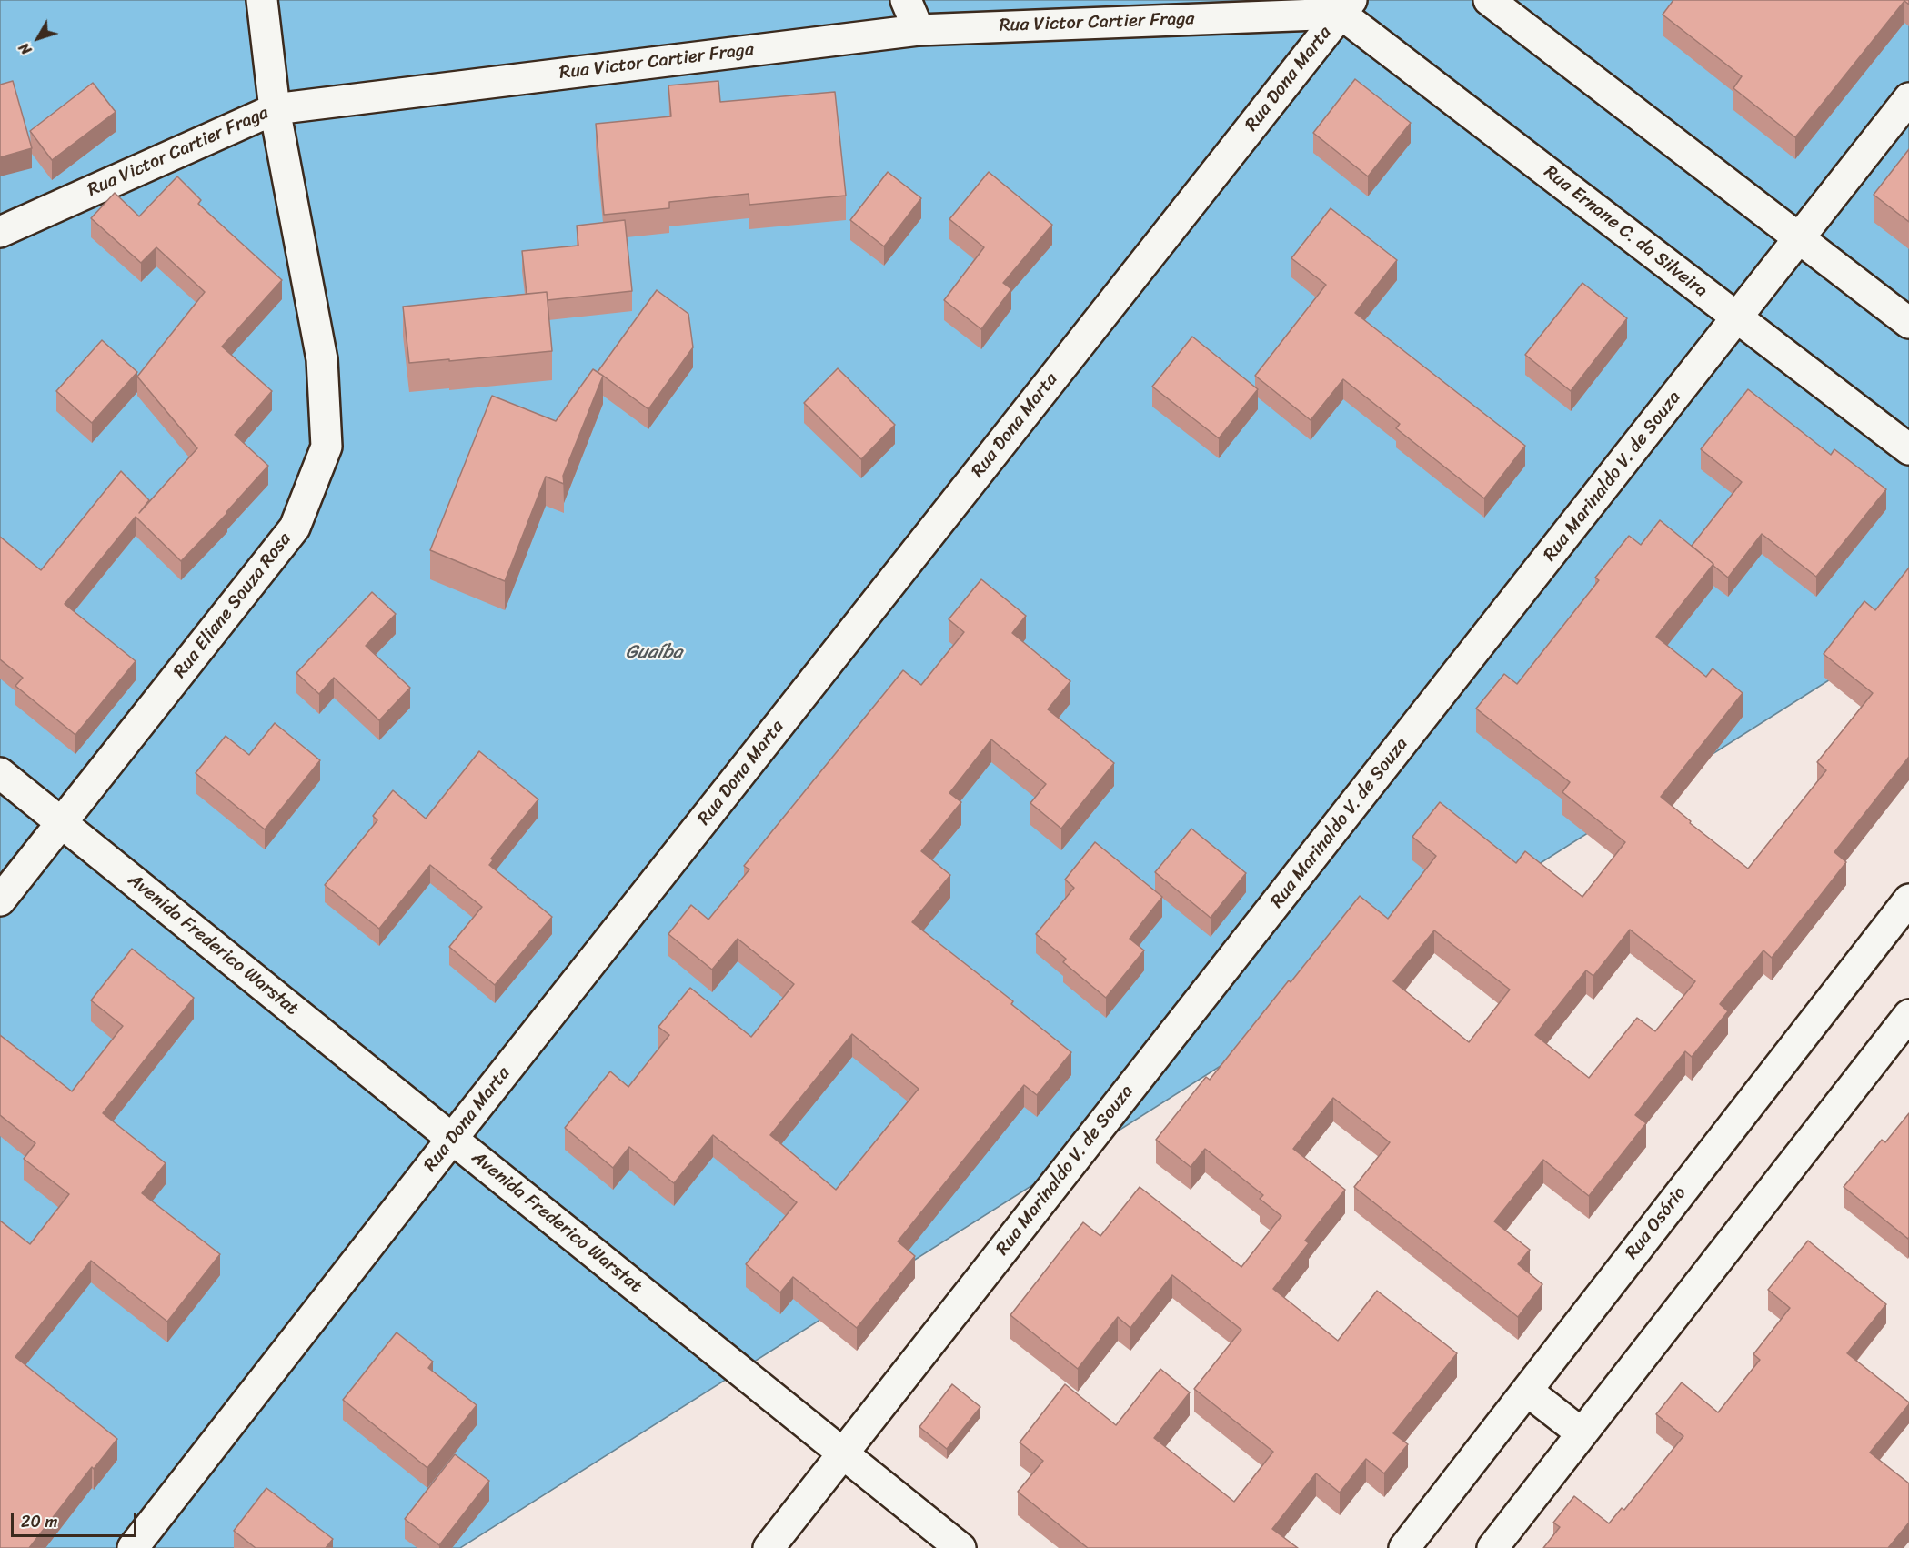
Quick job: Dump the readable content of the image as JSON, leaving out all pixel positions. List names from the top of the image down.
{
  "streets": {
    "street": [
      "Rua Victor Cartier Fraga",
      "Rua Dona Marta",
      "Rua Ernane C. da Silveira",
      "Rua Marinaldo V. de Souza",
      "Rua Eliane Souza Rosa",
      "Avenida Frederico Warstat",
      "Rua Osório"
    ]
  },
  "crossings": [
    ["Rua Victor Cartier Fraga", "Rua Dona Marta"],
    ["Rua Victor Cartier Fraga", "Rua Ernane C. da Silveira"],
    ["Rua Victor Cartier Fraga", "Rua Eliane Souza Rosa"],
    ["Rua Dona Marta", "Rua Ernane C. da Silveira"],
    ["Rua Dona Marta", "Avenida Frederico Warstat"],
    ["Rua Ernane C. da Silveira", "Rua Marinaldo V. de Souza"],
    ["Rua Marinaldo V. de Souza", "Avenida Frederico Warstat"],
    ["Rua Eliane Souza Rosa", "Avenida Frederico Warstat"]
  ],
  "water": ["Guaíba"],
  "scale_bar": "20 m",
  "north": "bottom left"
}
